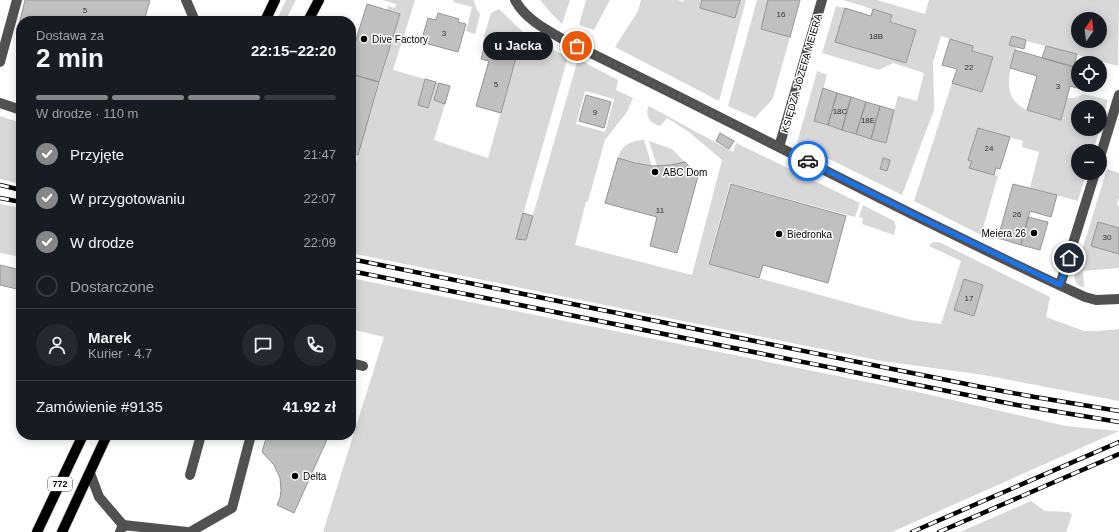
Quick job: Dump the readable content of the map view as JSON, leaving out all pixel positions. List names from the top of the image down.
{
  "streets": {
    "main road": ["772"],
    "street": ["KSIĘDZA JÓZEFA MEIERA"]
  },
  "places": [
    "Dive Factory",
    "u Jacka",
    "ABC Dom",
    "Meiera 26",
    "Biedronka",
    "Delta"
  ],
  "house_numbers": [
    "5",
    "16",
    "3",
    "18B",
    "22",
    "5",
    "3",
    "18C",
    "9",
    "18E",
    "24",
    "11",
    "26",
    "30",
    "17"
  ],
  "north": "top",
  "page": {
    "map_buttons": ["+", "−"],
    "heading": ["2 min", "Dostawa za", "22:15–22:20"],
    "panel": [
      "Marek",
      "Kurier · 4.7",
      "Zamówienie #9135",
      "41.92 zł"
    ],
    "bubble": "u Jacka",
    "bar": "W drodze · 110 m",
    "list": [
      ["Przyjęte", "21:47"],
      ["W przygotowaniu", "22:07"],
      ["W drodze", "22:09"],
      "Dostarczone"
    ]
  }
}
